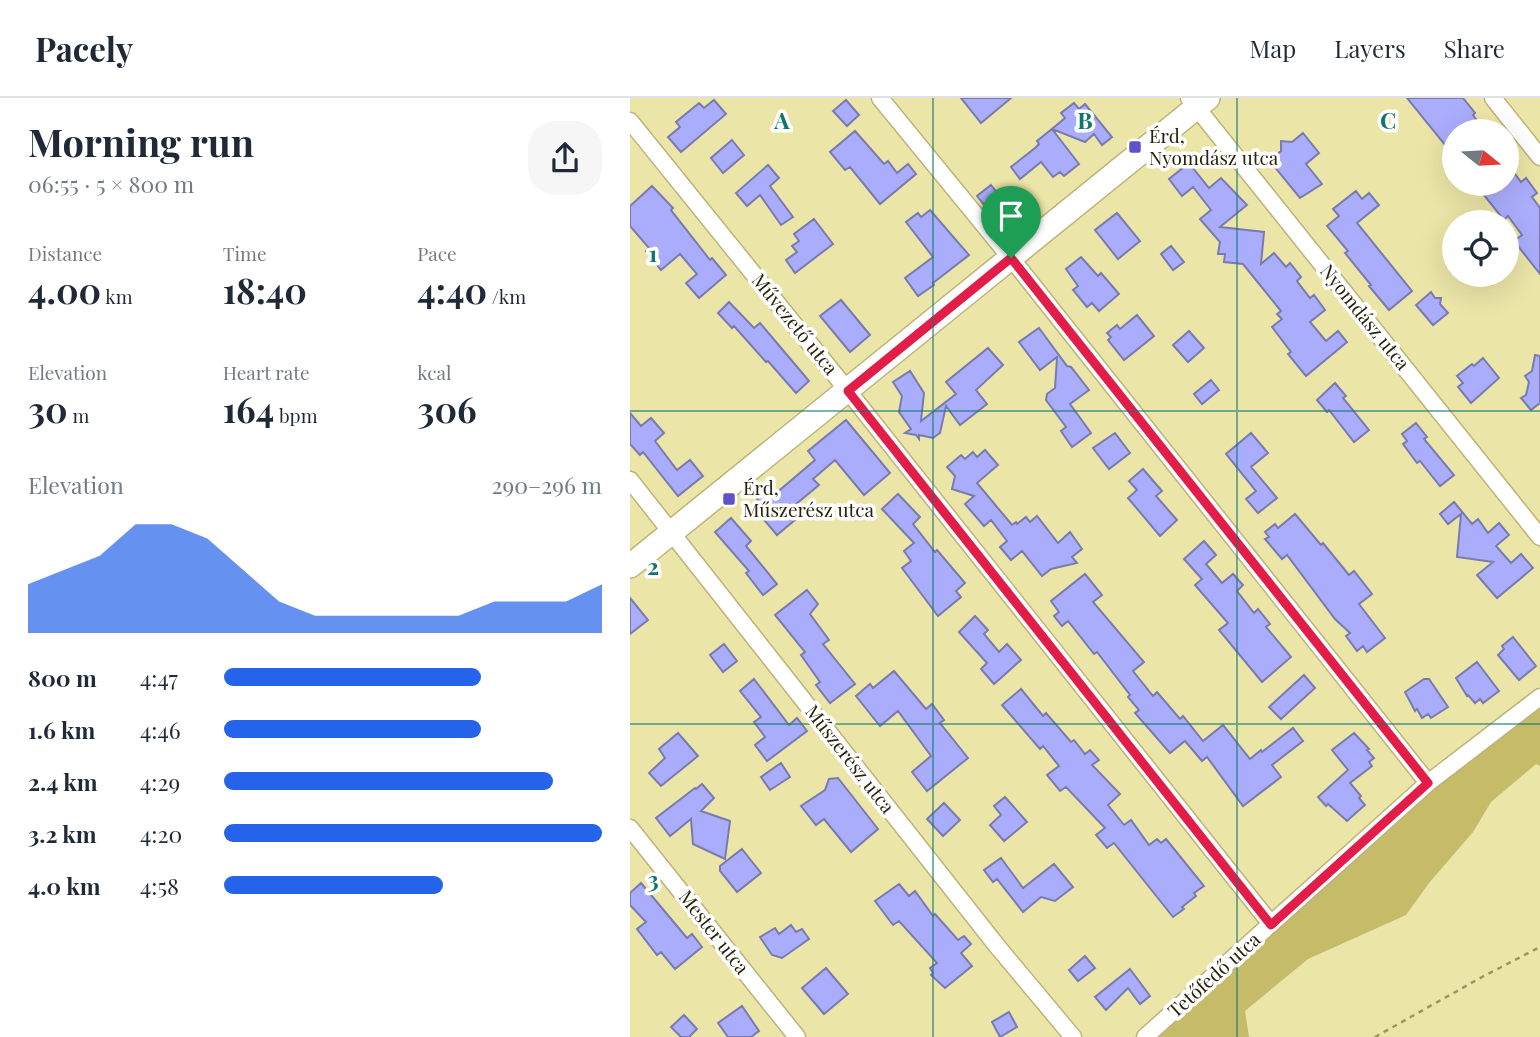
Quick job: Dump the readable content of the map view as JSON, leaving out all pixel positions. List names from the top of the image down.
{
  "streets": {
    "street": [
      "Nyomdász utca",
      "Művezető utca",
      "Műszerész utca",
      "Mester utca",
      "Tetőfedő utca"
    ]
  },
  "crossings": [
    ["Művezető utca", "Tetőfedő utca"]
  ],
  "places": {
    "transit": ["Érd, Nyomdász utca", "Érd, Műszerész utca"]
  },
  "north": "right",
  "page": {
    "header": "Pacely",
    "nav": ["Map", "Layers", "Share"],
    "heading": ["Morning run", "06:55 · 5 × 800 m"],
    "stats": [
      ["Distance", "4.00 km"],
      ["Time", "18:40"],
      ["Pace", "4:40 /km"],
      ["Elevation", "30 m"],
      ["Heart rate", "164 bpm"],
      ["kcal", "306"]
    ],
    "chart": ["Elevation", "290–296 m"],
    "list": [
      {
        "name": "800 m",
        "note": "4:47"
      },
      {
        "name": "1.6 km",
        "note": "4:46"
      },
      {
        "name": "2.4 km",
        "note": "4:29"
      },
      {
        "name": "3.2 km",
        "note": "4:20"
      },
      {
        "name": "4.0 km",
        "note": "4:58"
      }
    ]
  },
  "grid": {
    "columns": ["A", "B", "C"],
    "rows": ["1", "2", "3"]
  }
}
